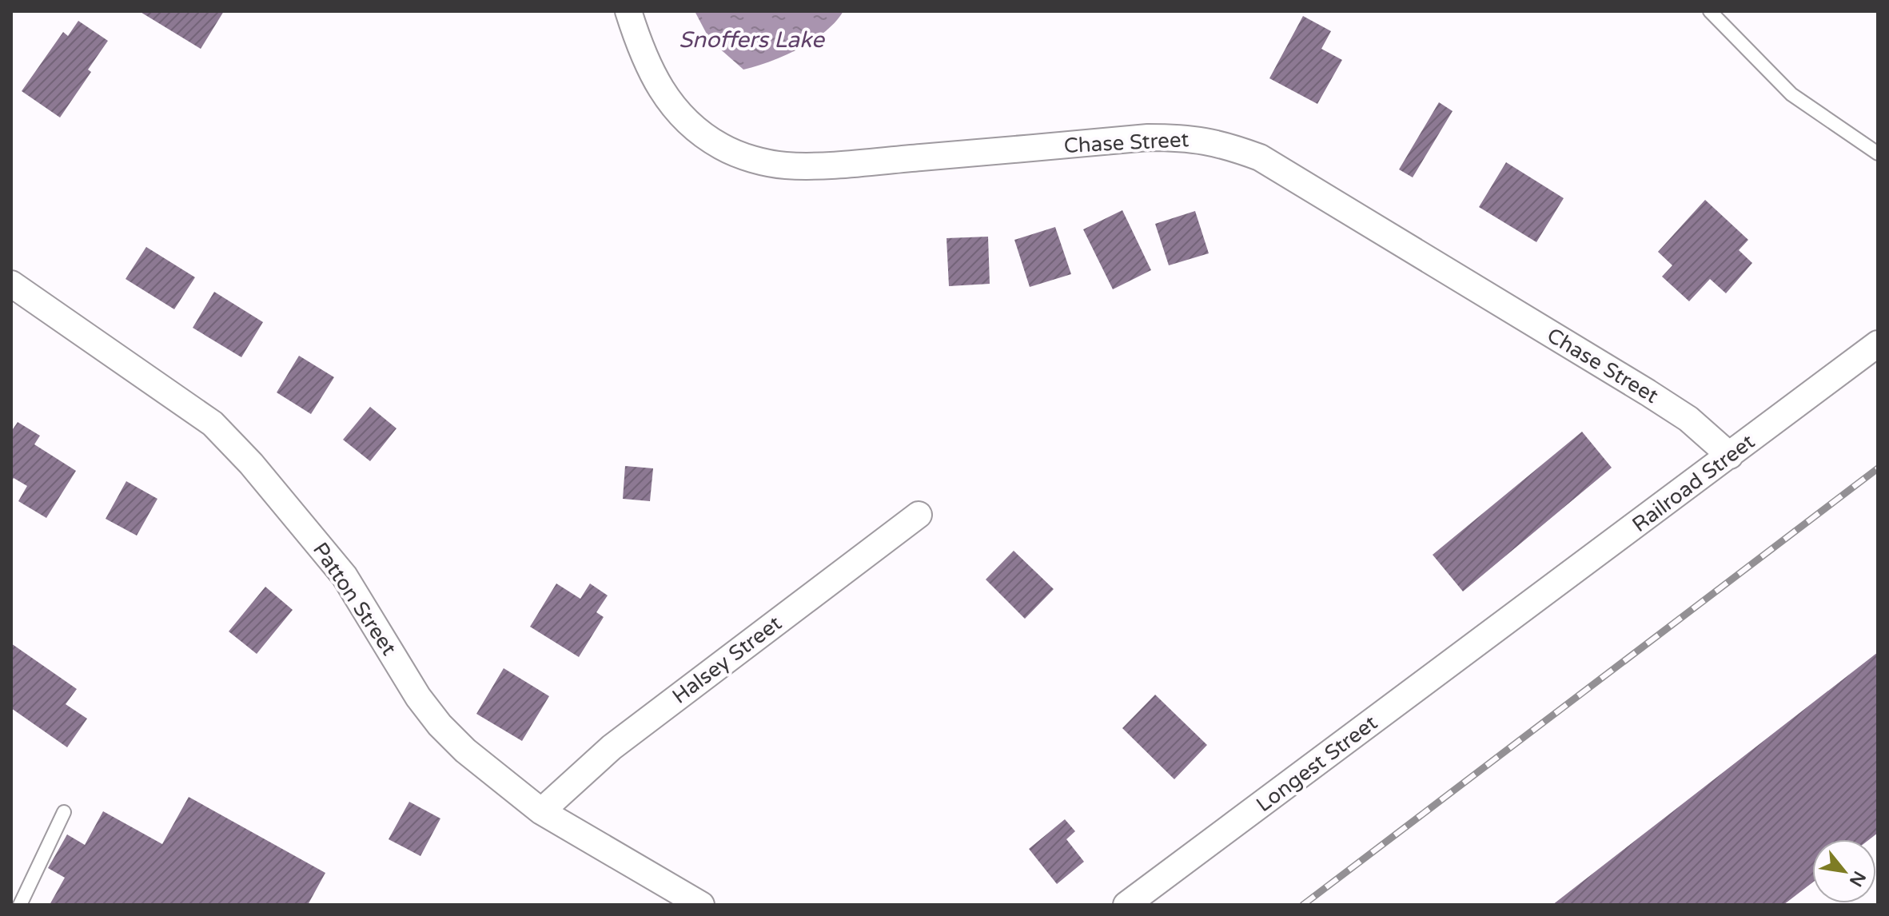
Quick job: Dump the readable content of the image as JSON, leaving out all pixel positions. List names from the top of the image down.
{
  "streets": {
    "street": [
      "Chase Street",
      "Railroad Street",
      "Patton Street",
      "Halsey Street",
      "Longest Street"
    ]
  },
  "crossings": [
    ["Chase Street", "Railroad Street"],
    ["Railroad Street", "Longest Street"],
    ["Patton Street", "Halsey Street"]
  ],
  "water": ["Snoffers Lake"],
  "north": "bottom right"
}
